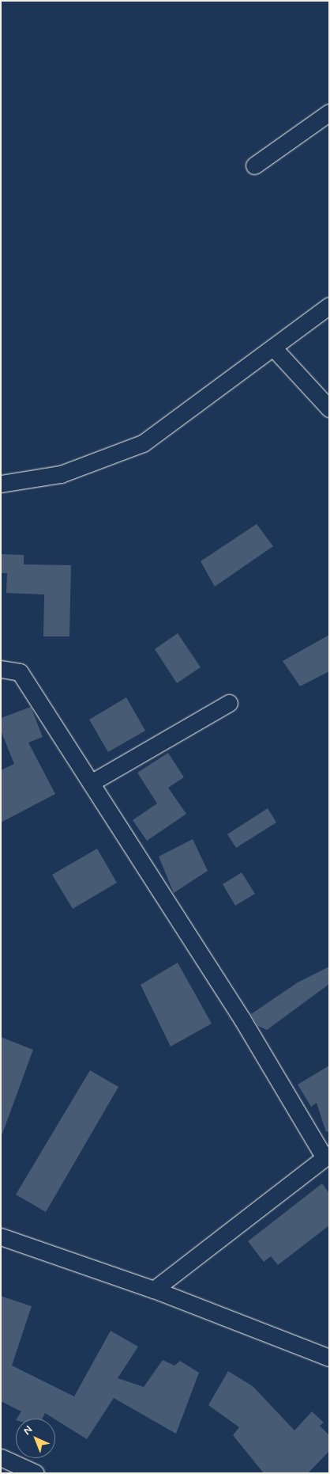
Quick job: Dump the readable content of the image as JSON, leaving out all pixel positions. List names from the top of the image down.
{
  "north": "top left"
}
